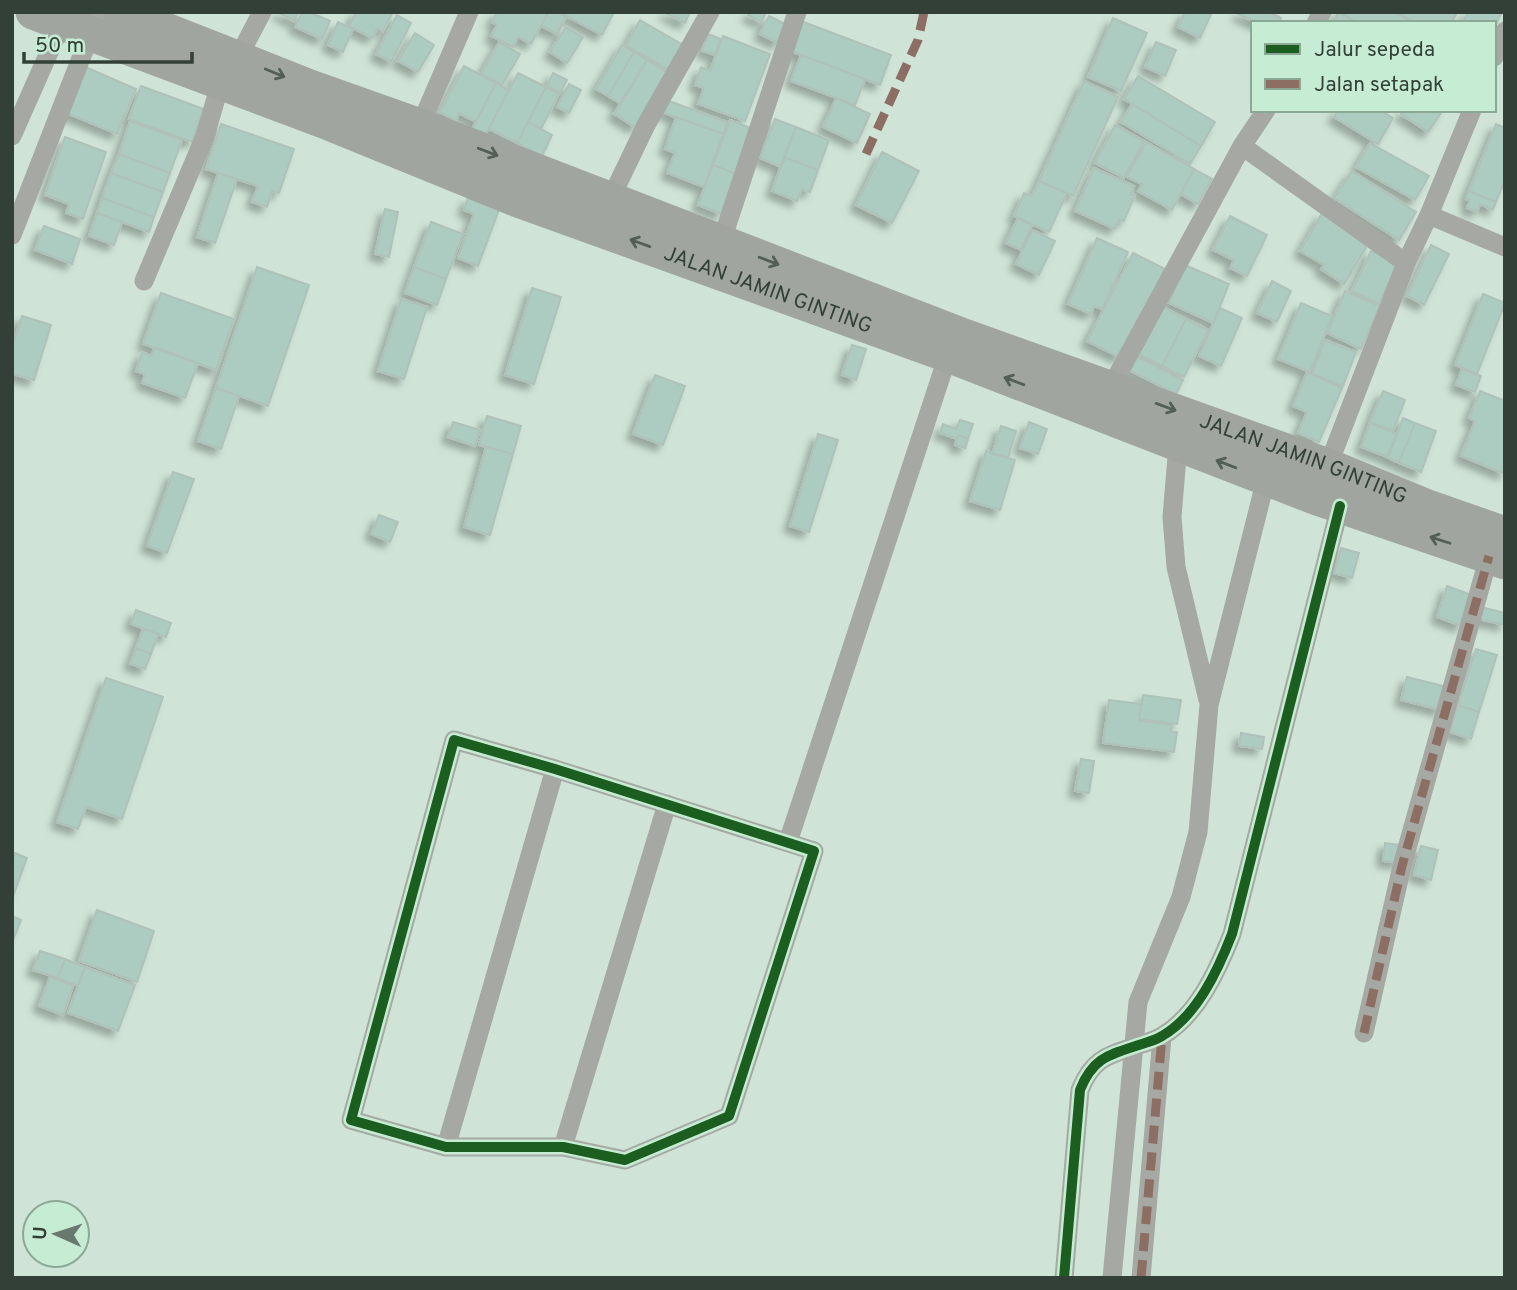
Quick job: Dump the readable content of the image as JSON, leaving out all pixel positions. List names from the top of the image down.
{
  "streets": {
    "highway": ["JALAN JAMIN GINTING"]
  },
  "legend": ["Jalur sepeda", "Jalan setapak"],
  "scale_bar": "50 m",
  "north": "left"
}
